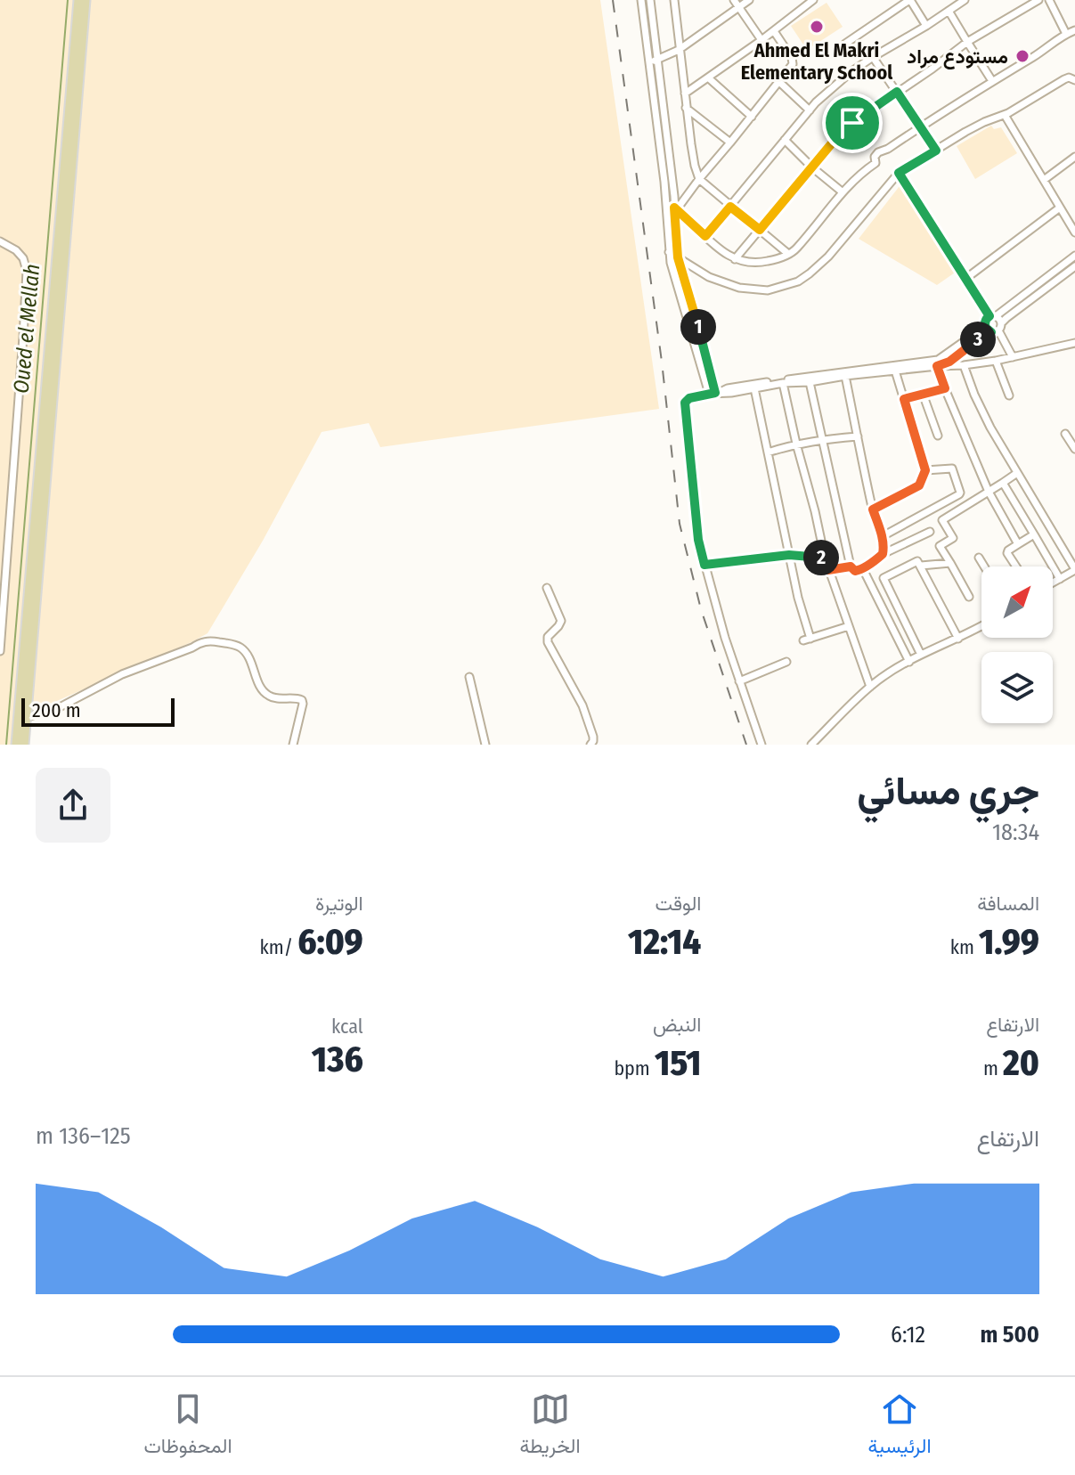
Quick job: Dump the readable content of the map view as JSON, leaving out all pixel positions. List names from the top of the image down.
{
  "water": ["Oued el Mellah"],
  "places": ["Ahmed El Makri Elementary School", "مستودع مراد"],
  "scale_bar": "200 m",
  "north": "top right",
  "page": {
    "pins": ["1", "3", "2"],
    "scale": "200 m",
    "heading": ["جري مسائي", "18:34"],
    "stats": [
      ["المسافة", "1.99 km"],
      ["الوقت", "12:14"],
      ["الوتيرة", "6:09 /km"],
      ["الارتفاع", "20 m"],
      ["النبض", "151 bpm"],
      ["kcal", "136"]
    ],
    "chart": ["الارتفاع", "125–136 m"],
    "list": [
      {
        "name": "500 m",
        "note": "6:12"
      }
    ],
    "tabs": ["الرئيسية", "الخريطة", "المحفوظات"]
  }
}
